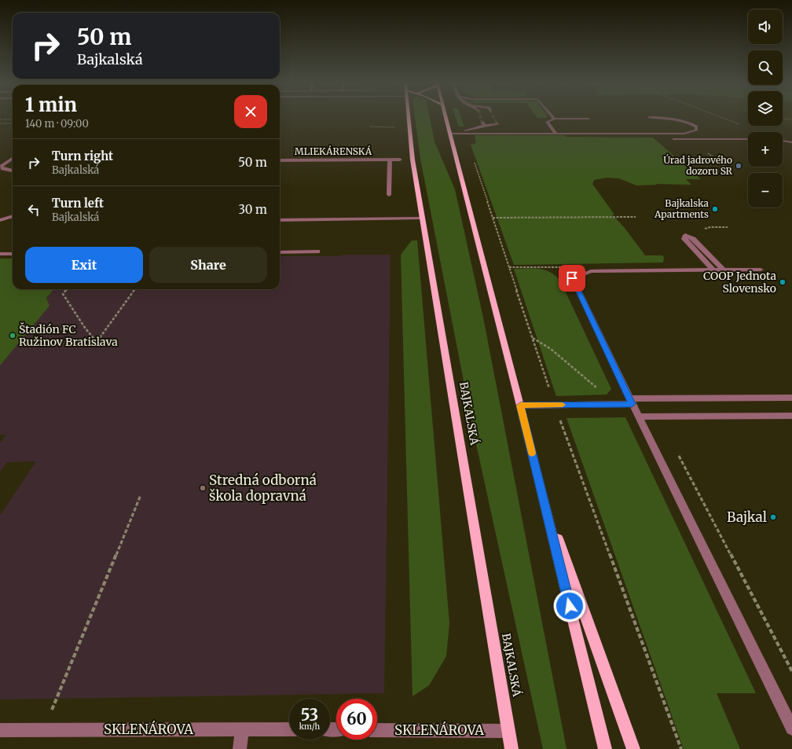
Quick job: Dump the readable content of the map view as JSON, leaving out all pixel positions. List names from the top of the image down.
{
  "streets": {
    "main road": ["BAJKALSKÁ"],
    "street": ["MLIEKÁRENSKÁ", "SKLENÁROVA"]
  },
  "crossings": [
    ["BAJKALSKÁ", "SKLENÁROVA"]
  ],
  "places": [
    "Úrad jadrového dozoru SR",
    "Bajkalska Apartments",
    "COOP Jednota Slovensko",
    "Štadión FC Ružinov Bratislava",
    "Stredná odborná škola dopravná",
    "Bajkal"
  ],
  "page": {
    "map_buttons": ["+", "−"],
    "turn": ["50 m", "Bajkalská"],
    "heading": ["1 min", "140 m · 09:00"],
    "list": [
      {
        "name": "Turn right",
        "note": "Bajkalská",
        "value": "50 m"
      },
      {
        "name": "Turn left",
        "note": "Bajkalská",
        "value": "30 m"
      }
    ],
    "buttons": ["Exit", "Share"],
    "speed": "53 km/h",
    "limit": "60"
  }
}
